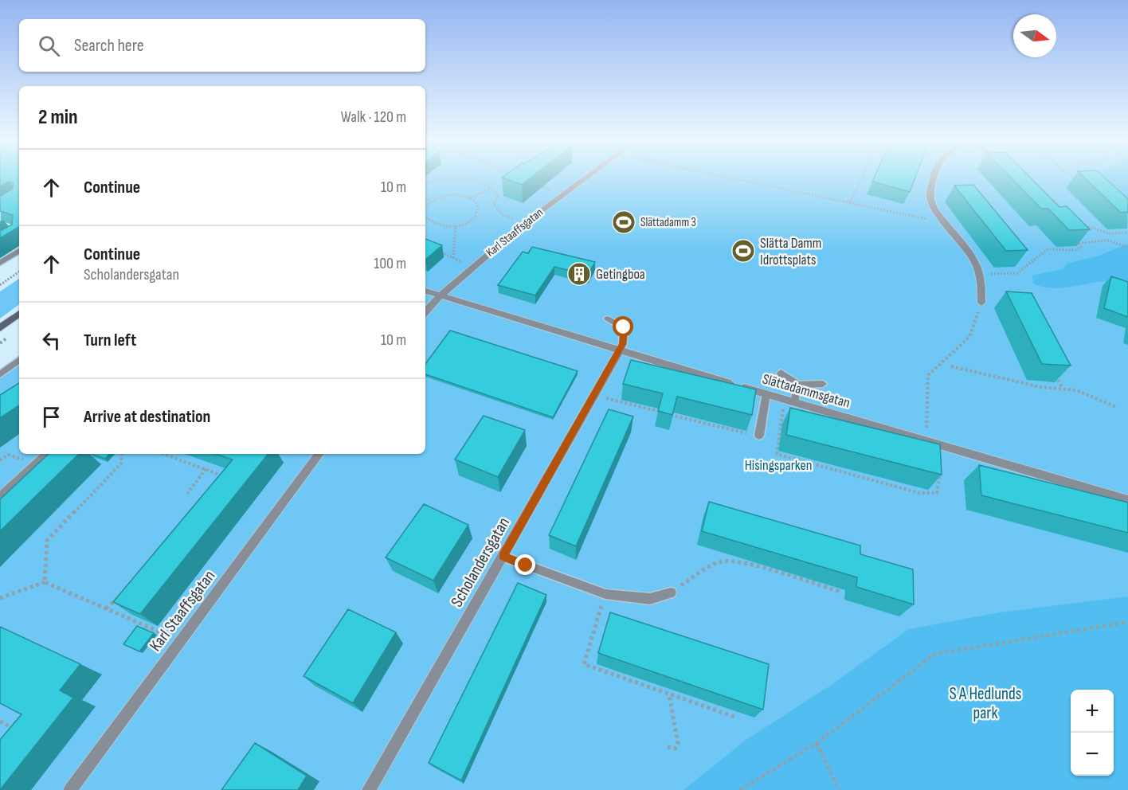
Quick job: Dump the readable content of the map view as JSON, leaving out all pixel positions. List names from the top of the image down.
{
  "streets": {
    "street": ["Karl Staaffsgatan", "Slättadammsgatan", "Scholandersgatan"]
  },
  "crossings": [
    ["Karl Staaffsgatan", "Slättadammsgatan"],
    ["Slättadammsgatan", "Scholandersgatan"]
  ],
  "parks": ["Hisingsparken", "S A Hedlunds park"],
  "places": {
    "sports": ["Slättadamm 3", "Slätta Damm Idrottsplats"],
    "building": ["Getingboa"]
  },
  "north": "right",
  "page": {
    "search": "Search here",
    "heading": ["2 min", "Walk · 120 m"],
    "list": [
      ["Continue", "10 m"],
      ["Continue", "Scholandersgatan", "100 m"],
      ["Turn left", "10 m"],
      "Arrive at destination"
    ],
    "map_buttons": ["+", "−"]
  }
}
